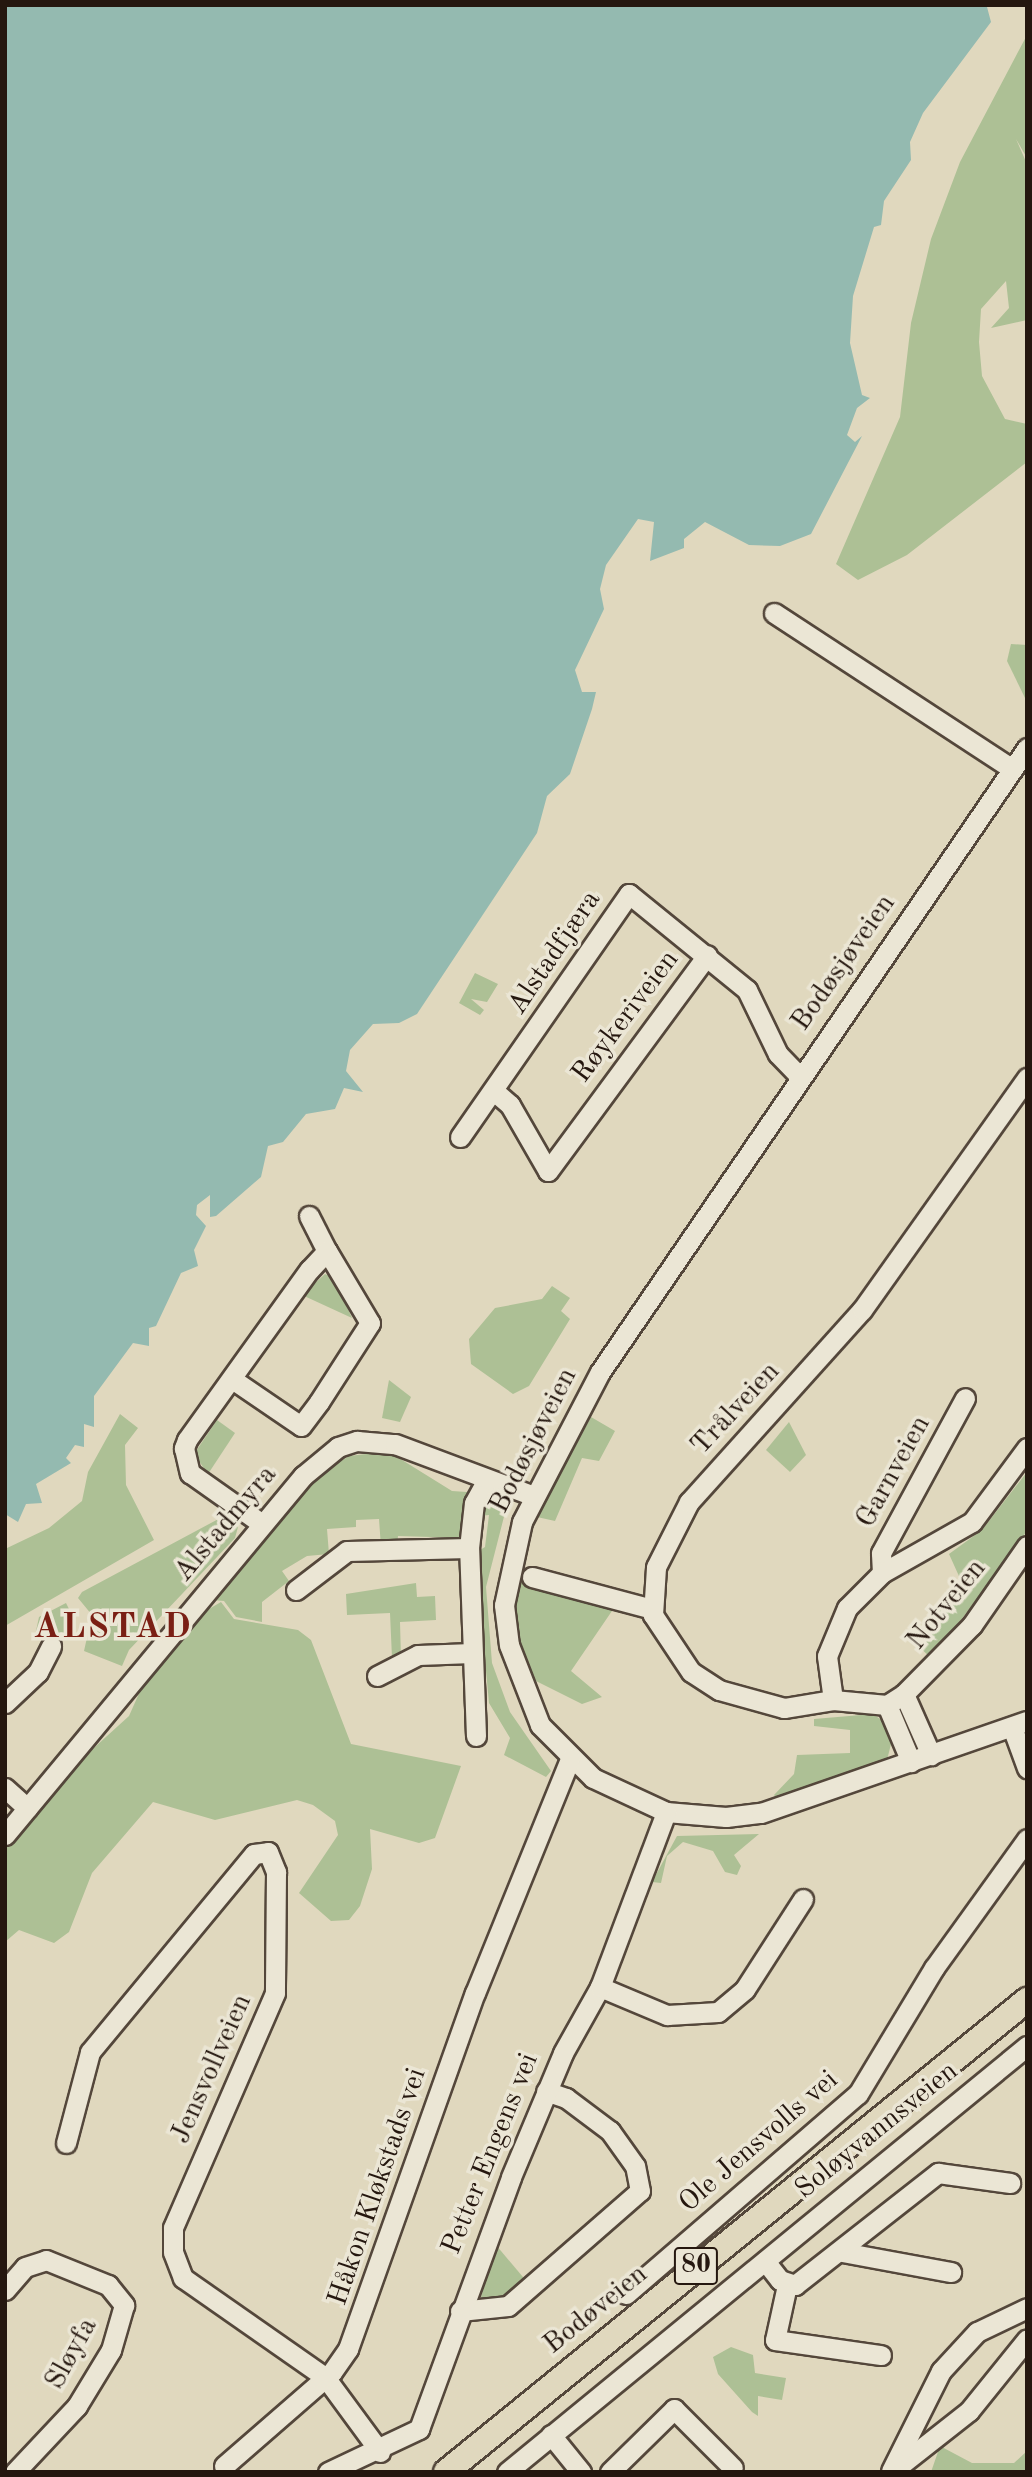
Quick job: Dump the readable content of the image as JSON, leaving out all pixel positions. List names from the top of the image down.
{
  "streets": {
    "main road": ["80", "Bodøveien"],
    "street": [
      "Alstadfjæra",
      "Bodøsjøveien",
      "Røykeriveien",
      "Trålveien",
      "Garnveien",
      "Alstadmyra",
      "Notveien",
      "Jensvollveien",
      "Soløyvannsveien",
      "Ole Jensvolls vei",
      "Petter Engens vei",
      "Håkon Kløkstads vei",
      "Sløyfa"
    ]
  },
  "crossings": [
    ["Alstadfjæra", "Røykeriveien"],
    ["Bodøsjøveien", "Røykeriveien"],
    ["Bodøsjøveien", "Alstadmyra"],
    ["Bodøsjøveien", "Petter Engens vei"],
    ["Bodøsjøveien", "Håkon Kløkstads vei"],
    ["Jensvollveien", "Petter Engens vei"],
    ["Jensvollveien", "Håkon Kløkstads vei"]
  ],
  "districts": ["ALSTAD"]
}
